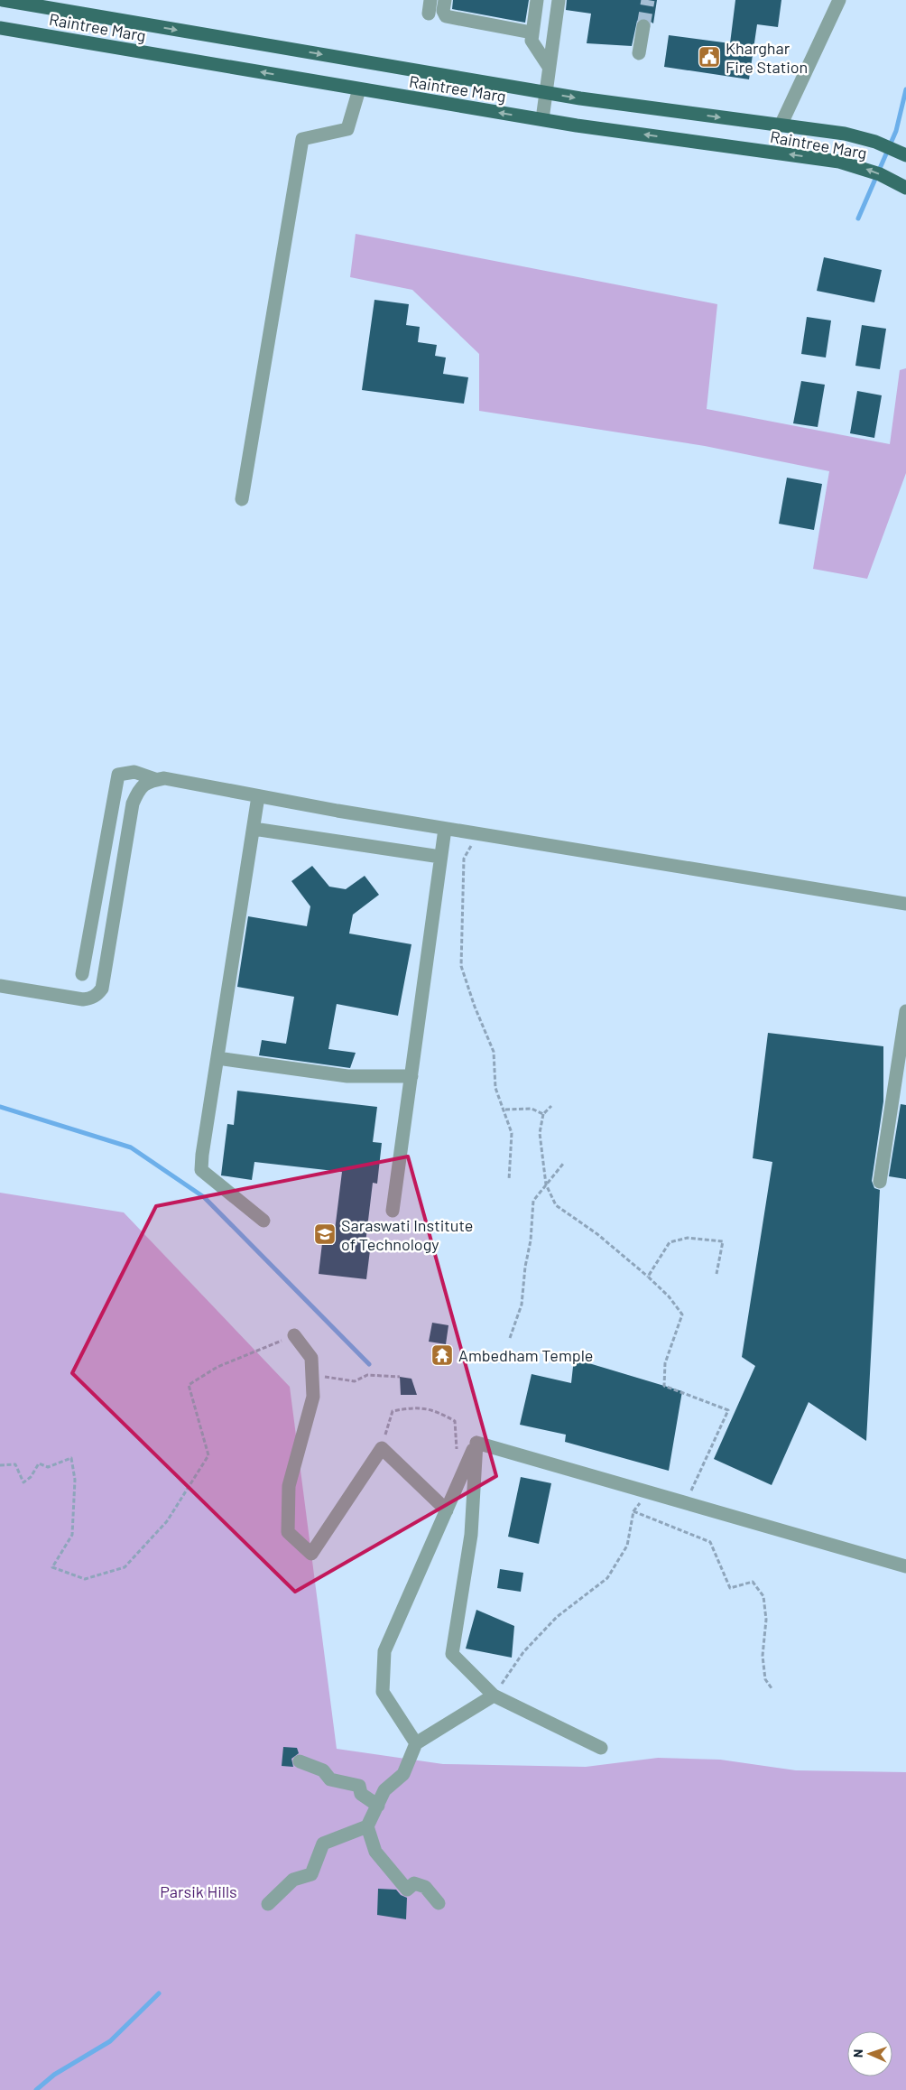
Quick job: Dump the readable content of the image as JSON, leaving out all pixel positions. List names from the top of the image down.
{
  "streets": {
    "main road": ["Raintree Marg"]
  },
  "parks": ["Parsik Hills"],
  "places": {
    "public building": ["Kharghar Fire Station"],
    "school or university": ["Saraswati Institute of Technology"],
    "temple": ["Ambedham Temple"]
  },
  "north": "left"
}
